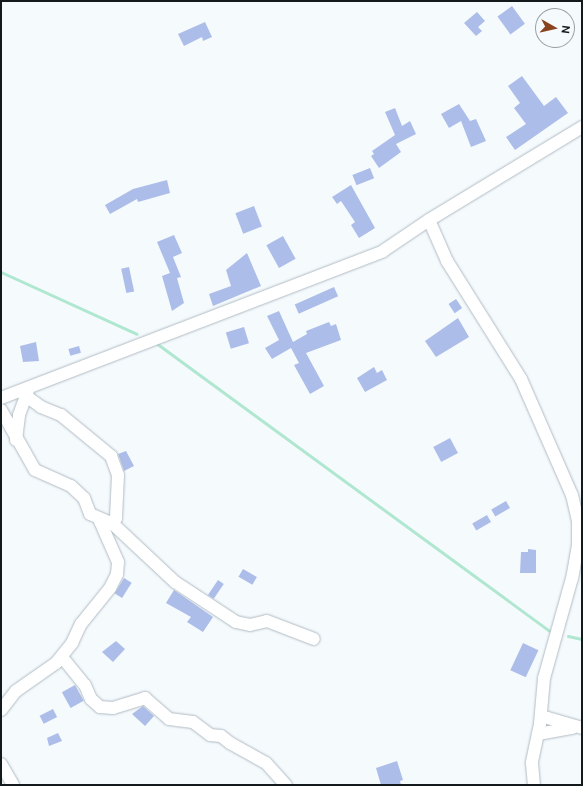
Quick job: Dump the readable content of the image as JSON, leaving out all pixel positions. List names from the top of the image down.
{
  "north": "right"
}
